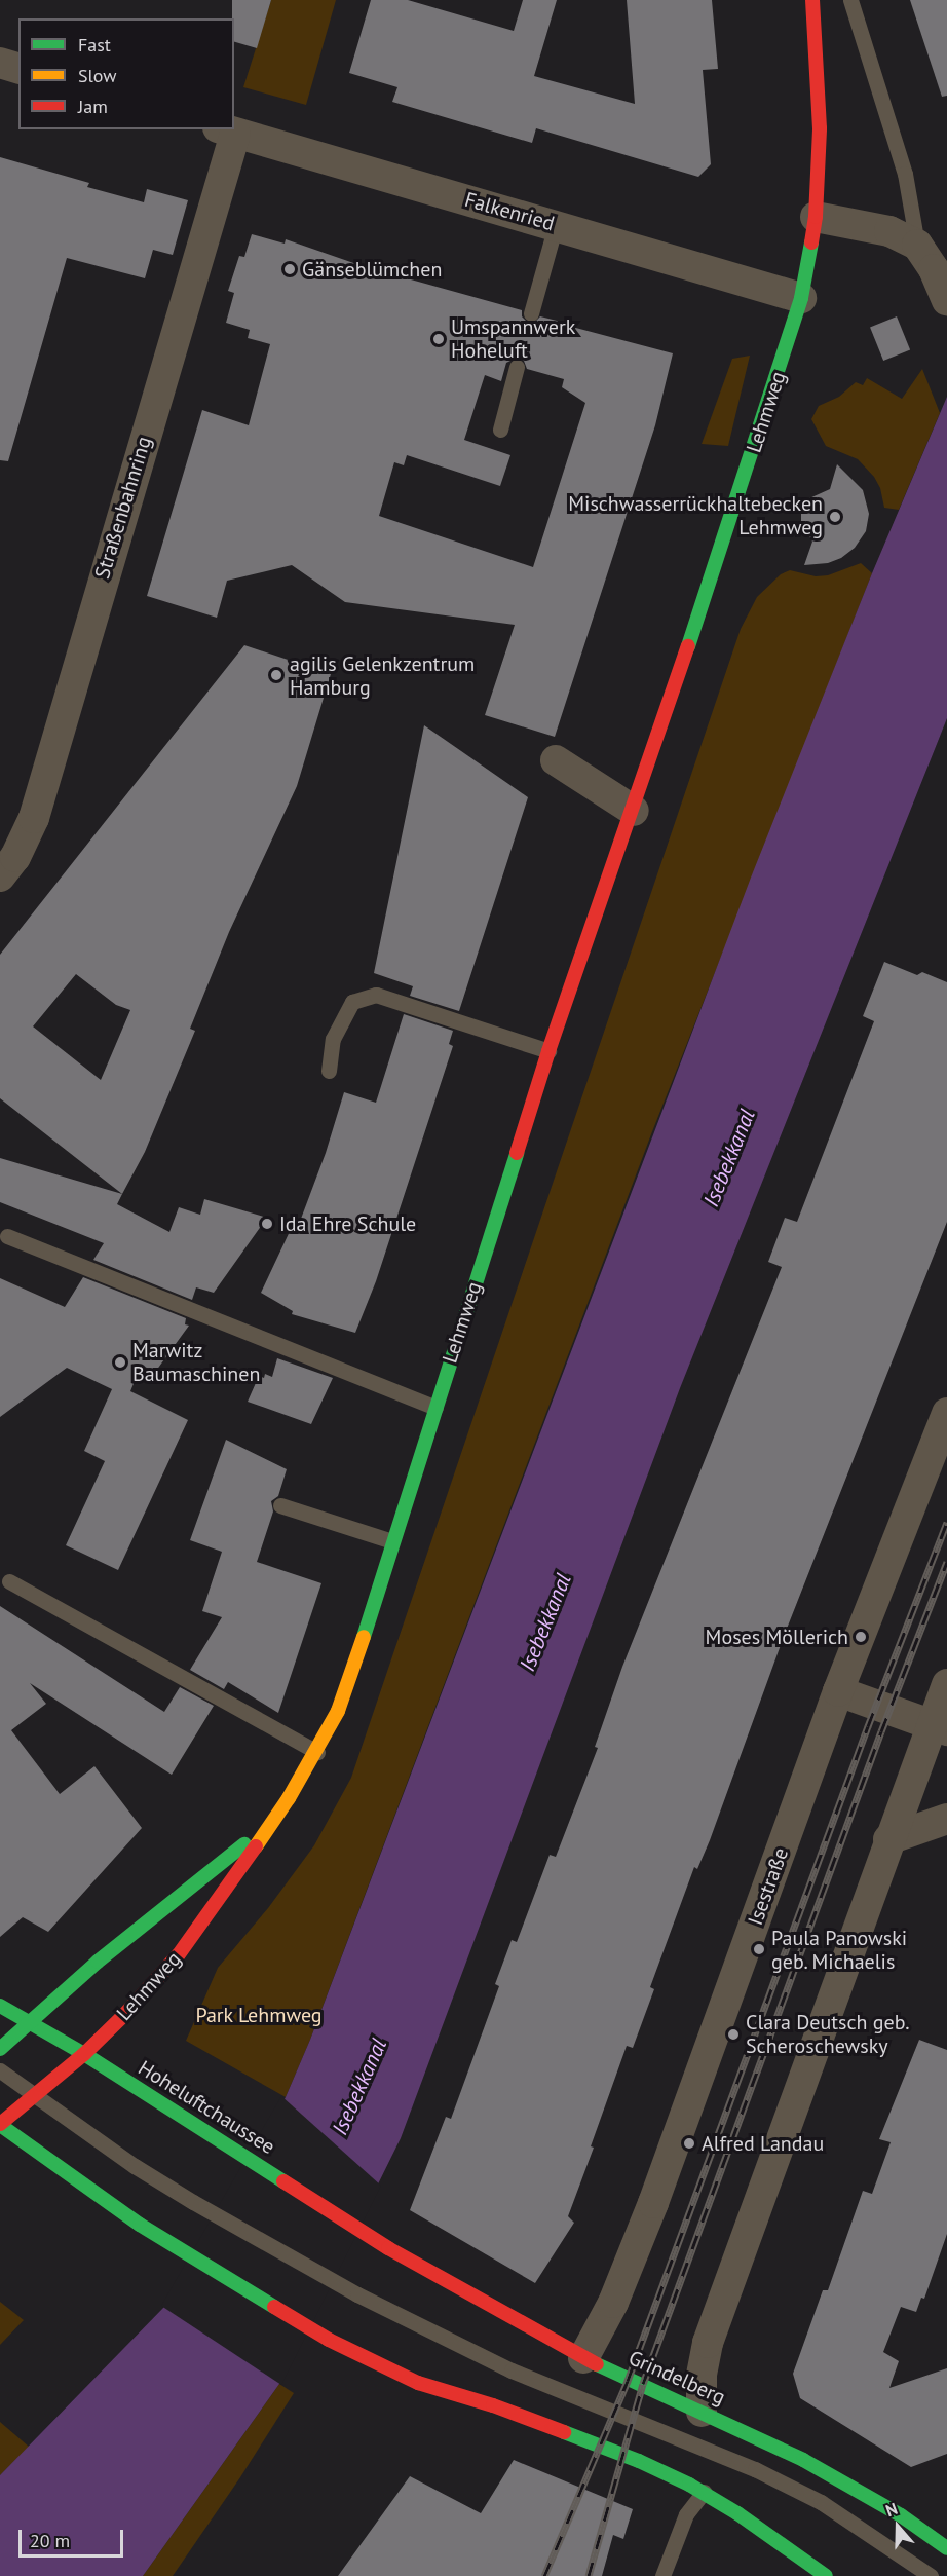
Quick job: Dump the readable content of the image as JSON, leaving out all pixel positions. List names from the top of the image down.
{
  "streets": {
    "street": [
      "Falkenried",
      "Lehmweg",
      "Straßenbahnring",
      "Isestraße",
      "Hoheluftchaussee",
      "Grindelberg"
    ]
  },
  "crossings": [
    ["Falkenried", "Lehmweg"],
    ["Falkenried", "Straßenbahnring"],
    ["Lehmweg", "Hoheluftchaussee"],
    ["Isestraße", "Grindelberg"],
    ["Hoheluftchaussee", "Grindelberg"]
  ],
  "water": ["Isebekkanal"],
  "parks": ["Park Lehmweg"],
  "places": [
    "Gänseblümchen",
    "Umspannwerk Hoheluft",
    "Mischwasserrückhaltebecken Lehmweg",
    "agilis Gelenkzentrum Hamburg",
    "Ida Ehre Schule",
    "Marwitz Baumaschinen",
    "Moses Möllerich",
    "Paula Panowski geb. Michaelis",
    "Clara Deutsch geb. Scheroschewsky",
    "Alfred Landau"
  ],
  "legend": ["Fast", "Slow", "Jam"],
  "scale_bar": "20 m",
  "north": "top"
}
